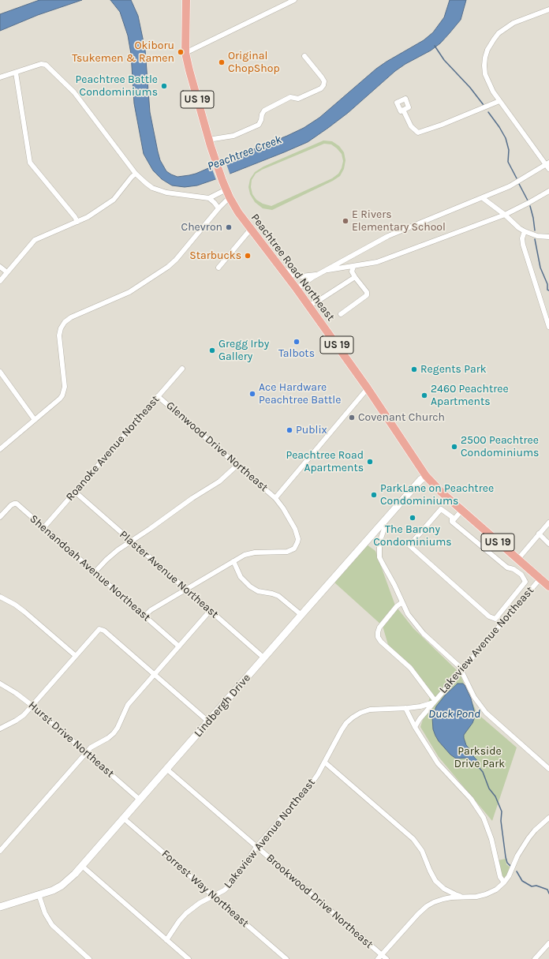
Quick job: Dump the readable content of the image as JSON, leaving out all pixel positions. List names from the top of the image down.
{
  "streets": {
    "highway": ["US 19", "Peachtree Road Northeast"],
    "main road": ["Lindbergh Drive"],
    "street": [
      "Glenwood Drive Northeast",
      "Roanoke Avenue Northeast",
      "Shenandoah Avenue Northeast",
      "Plaster Avenue Northeast",
      "Lakeview Avenue Northeast",
      "Hurst Drive Northeast",
      "Forrest Way Northeast",
      "Brookwood Drive Northeast"
    ]
  },
  "crossings": [
    ["Peachtree Road Northeast", "Lakeview Avenue Northeast"],
    ["Peachtree Road Northeast", "Lindbergh Drive"],
    ["Glenwood Drive Northeast", "Roanoke Avenue Northeast"],
    ["Roanoke Avenue Northeast", "Shenandoah Avenue Northeast"],
    ["Roanoke Avenue Northeast", "Plaster Avenue Northeast"],
    ["Plaster Avenue Northeast", "Lindbergh Drive"],
    ["Lakeview Avenue Northeast", "Forrest Way Northeast"],
    ["Lakeview Avenue Northeast", "Brookwood Drive Northeast"],
    ["Lindbergh Drive", "Hurst Drive Northeast"],
    ["Lindbergh Drive", "Forrest Way Northeast"],
    ["Lindbergh Drive", "Brookwood Drive Northeast"]
  ],
  "water": ["Peachtree Creek", "Duck Pond"],
  "parks": ["Parkside Drive Park"],
  "places": [
    "Okiboru Tsukemen & Ramen",
    "Original ChopShop",
    "Peachtree Battle Condominiums",
    "E Rivers Elementary School",
    "Chevron",
    "Starbucks",
    "Talbots",
    "Gregg Irby Gallery",
    "Regents Park",
    "Ace Hardware Peachtree Battle",
    "2460 Peachtree Apartments",
    "Covenant Church",
    "Publix",
    "2500 Peachtree Condominiums",
    "Peachtree Road Apartments",
    "ParkLane on Peachtree Condominiums",
    "The Barony Condominiums"
  ]
}
